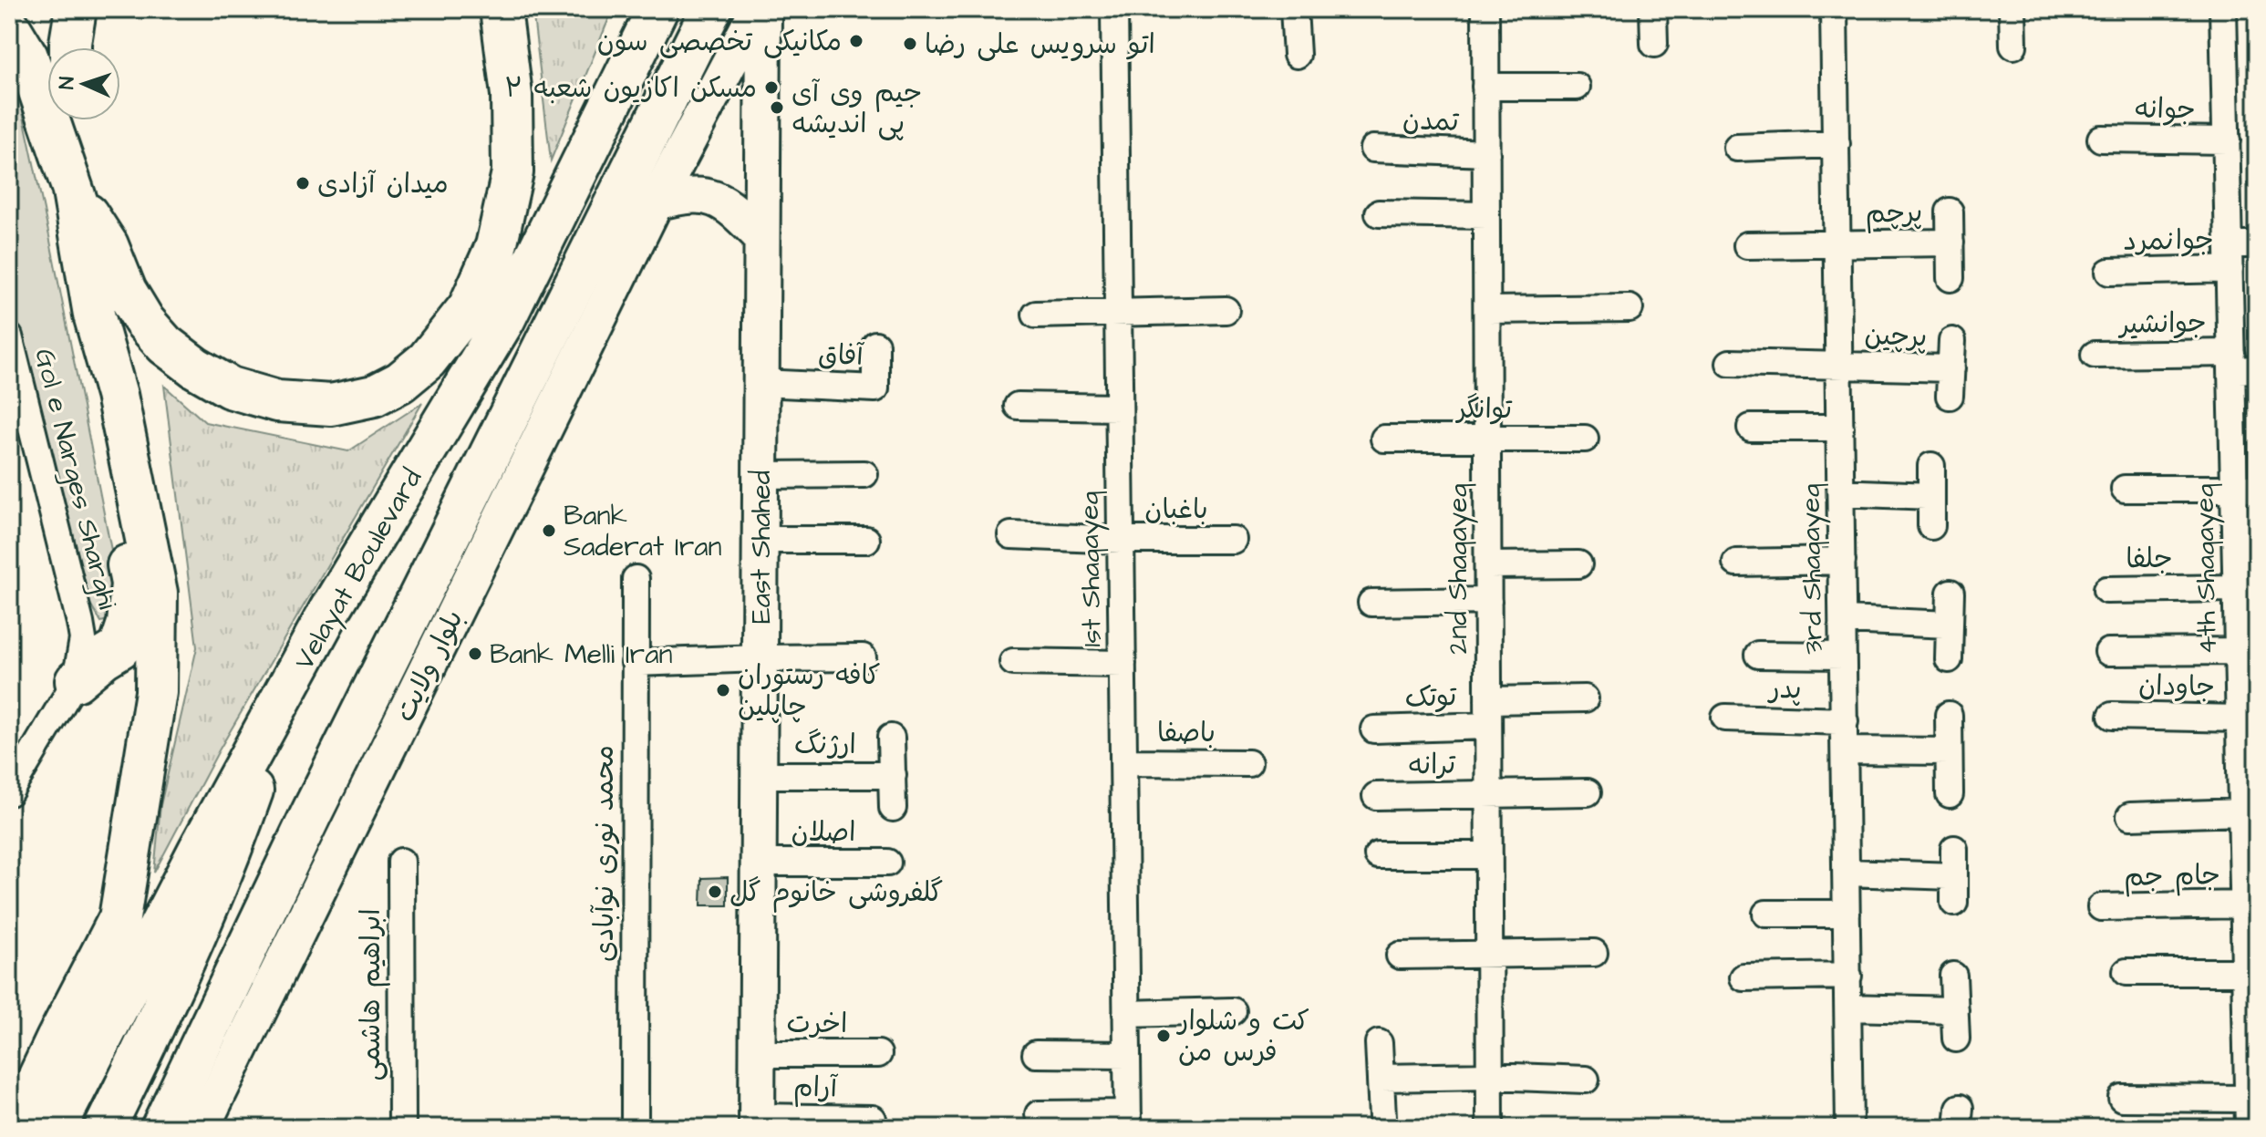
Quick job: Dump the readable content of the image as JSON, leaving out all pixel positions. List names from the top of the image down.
{
  "streets": {
    "main road": ["East Shahed", "Velayat Boulevard", "بلوار ولایت"],
    "street": [
      "جوانه",
      "تمدن",
      "پرچم",
      "جوانمرد",
      "جوانشیر",
      "پرچین",
      "آفاق",
      "توانگر",
      "Gol e Narges Sharghi",
      "باغبان",
      "جلفا",
      "1st Shaqayeq",
      "2nd Shaqayeq",
      "3rd Shaqayeq",
      "4th Shaqayeq",
      "جاودان",
      "پدر",
      "توتک",
      "باصفا",
      "ارژنگ",
      "ترانه",
      "اصلان",
      "محمد نوری نوآبادی",
      "جام جم",
      "ابراهیم هاشمی",
      "اخرت",
      "آرام"
    ]
  },
  "crossings": [
    ["جوانه", "4th Shaqayeq"],
    ["تمدن", "2nd Shaqayeq"],
    ["پرچم", "3rd Shaqayeq"],
    ["جوانمرد", "4th Shaqayeq"],
    ["جوانشیر", "4th Shaqayeq"],
    ["پرچین", "3rd Shaqayeq"],
    ["آفاق", "East Shahed"],
    ["توانگر", "2nd Shaqayeq"],
    ["باغبان", "1st Shaqayeq"],
    ["East Shahed", "بلوار ولایت"],
    ["East Shahed", "ارژنگ"],
    ["East Shahed", "اصلان"],
    ["East Shahed", "اخرت"],
    ["East Shahed", "آرام"],
    ["جلفا", "4th Shaqayeq"],
    ["1st Shaqayeq", "باصفا"],
    ["2nd Shaqayeq", "توتک"],
    ["2nd Shaqayeq", "ترانه"],
    ["3rd Shaqayeq", "پدر"],
    ["4th Shaqayeq", "جاودان"],
    ["4th Shaqayeq", "جام جم"]
  ],
  "places": [
    "مکانیکی تخصصی سون",
    "اتو سرویس علی رضا",
    "مسکن اکازیون شعبه ۲",
    "جیم وی آی پی اندیشه",
    "میدان آزادی",
    "Bank Saderat Iran",
    "Bank Melli Iran",
    "کافه رستوران چاپلین",
    "گلفروشی خانوم گل",
    "کت و شلوار فرس من"
  ],
  "north": "left"
}
